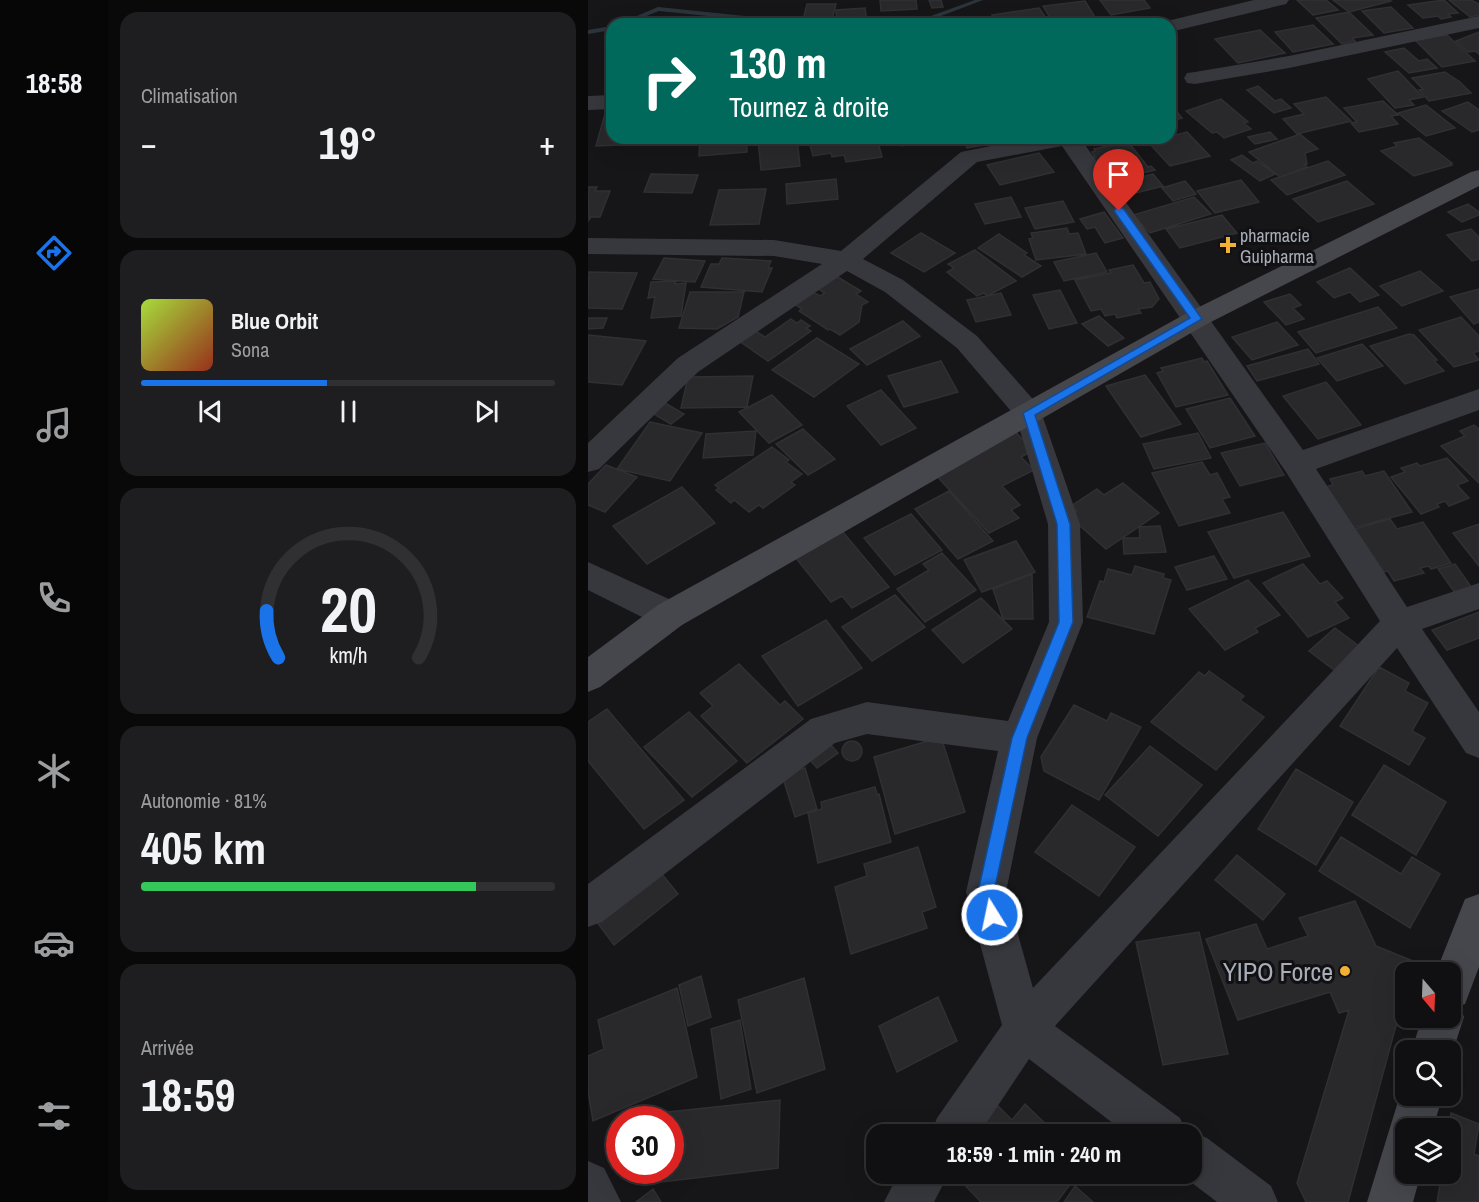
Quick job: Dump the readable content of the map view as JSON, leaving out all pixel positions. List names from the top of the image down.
{
  "places": {
    "health": ["pharmacie Guipharma"],
    "other": ["YIPO Force"]
  },
  "north": "bottom",
  "page": {
    "tabs": "18:58",
    "tile": [
      "Climatisation",
      ["Autonomie · 81%", "405 km"],
      ["Arrivée", "18:59"]
    ],
    "turn": ["130 m", "Tournez à droite"],
    "heat": ["−", "19°", "+"],
    "song": ["Blue Orbit", "Sona"],
    "limit": "30",
    "trip": "18:59 · 1 min · 240 m",
    "gauge": ["20", "km/h"]
  }
}
